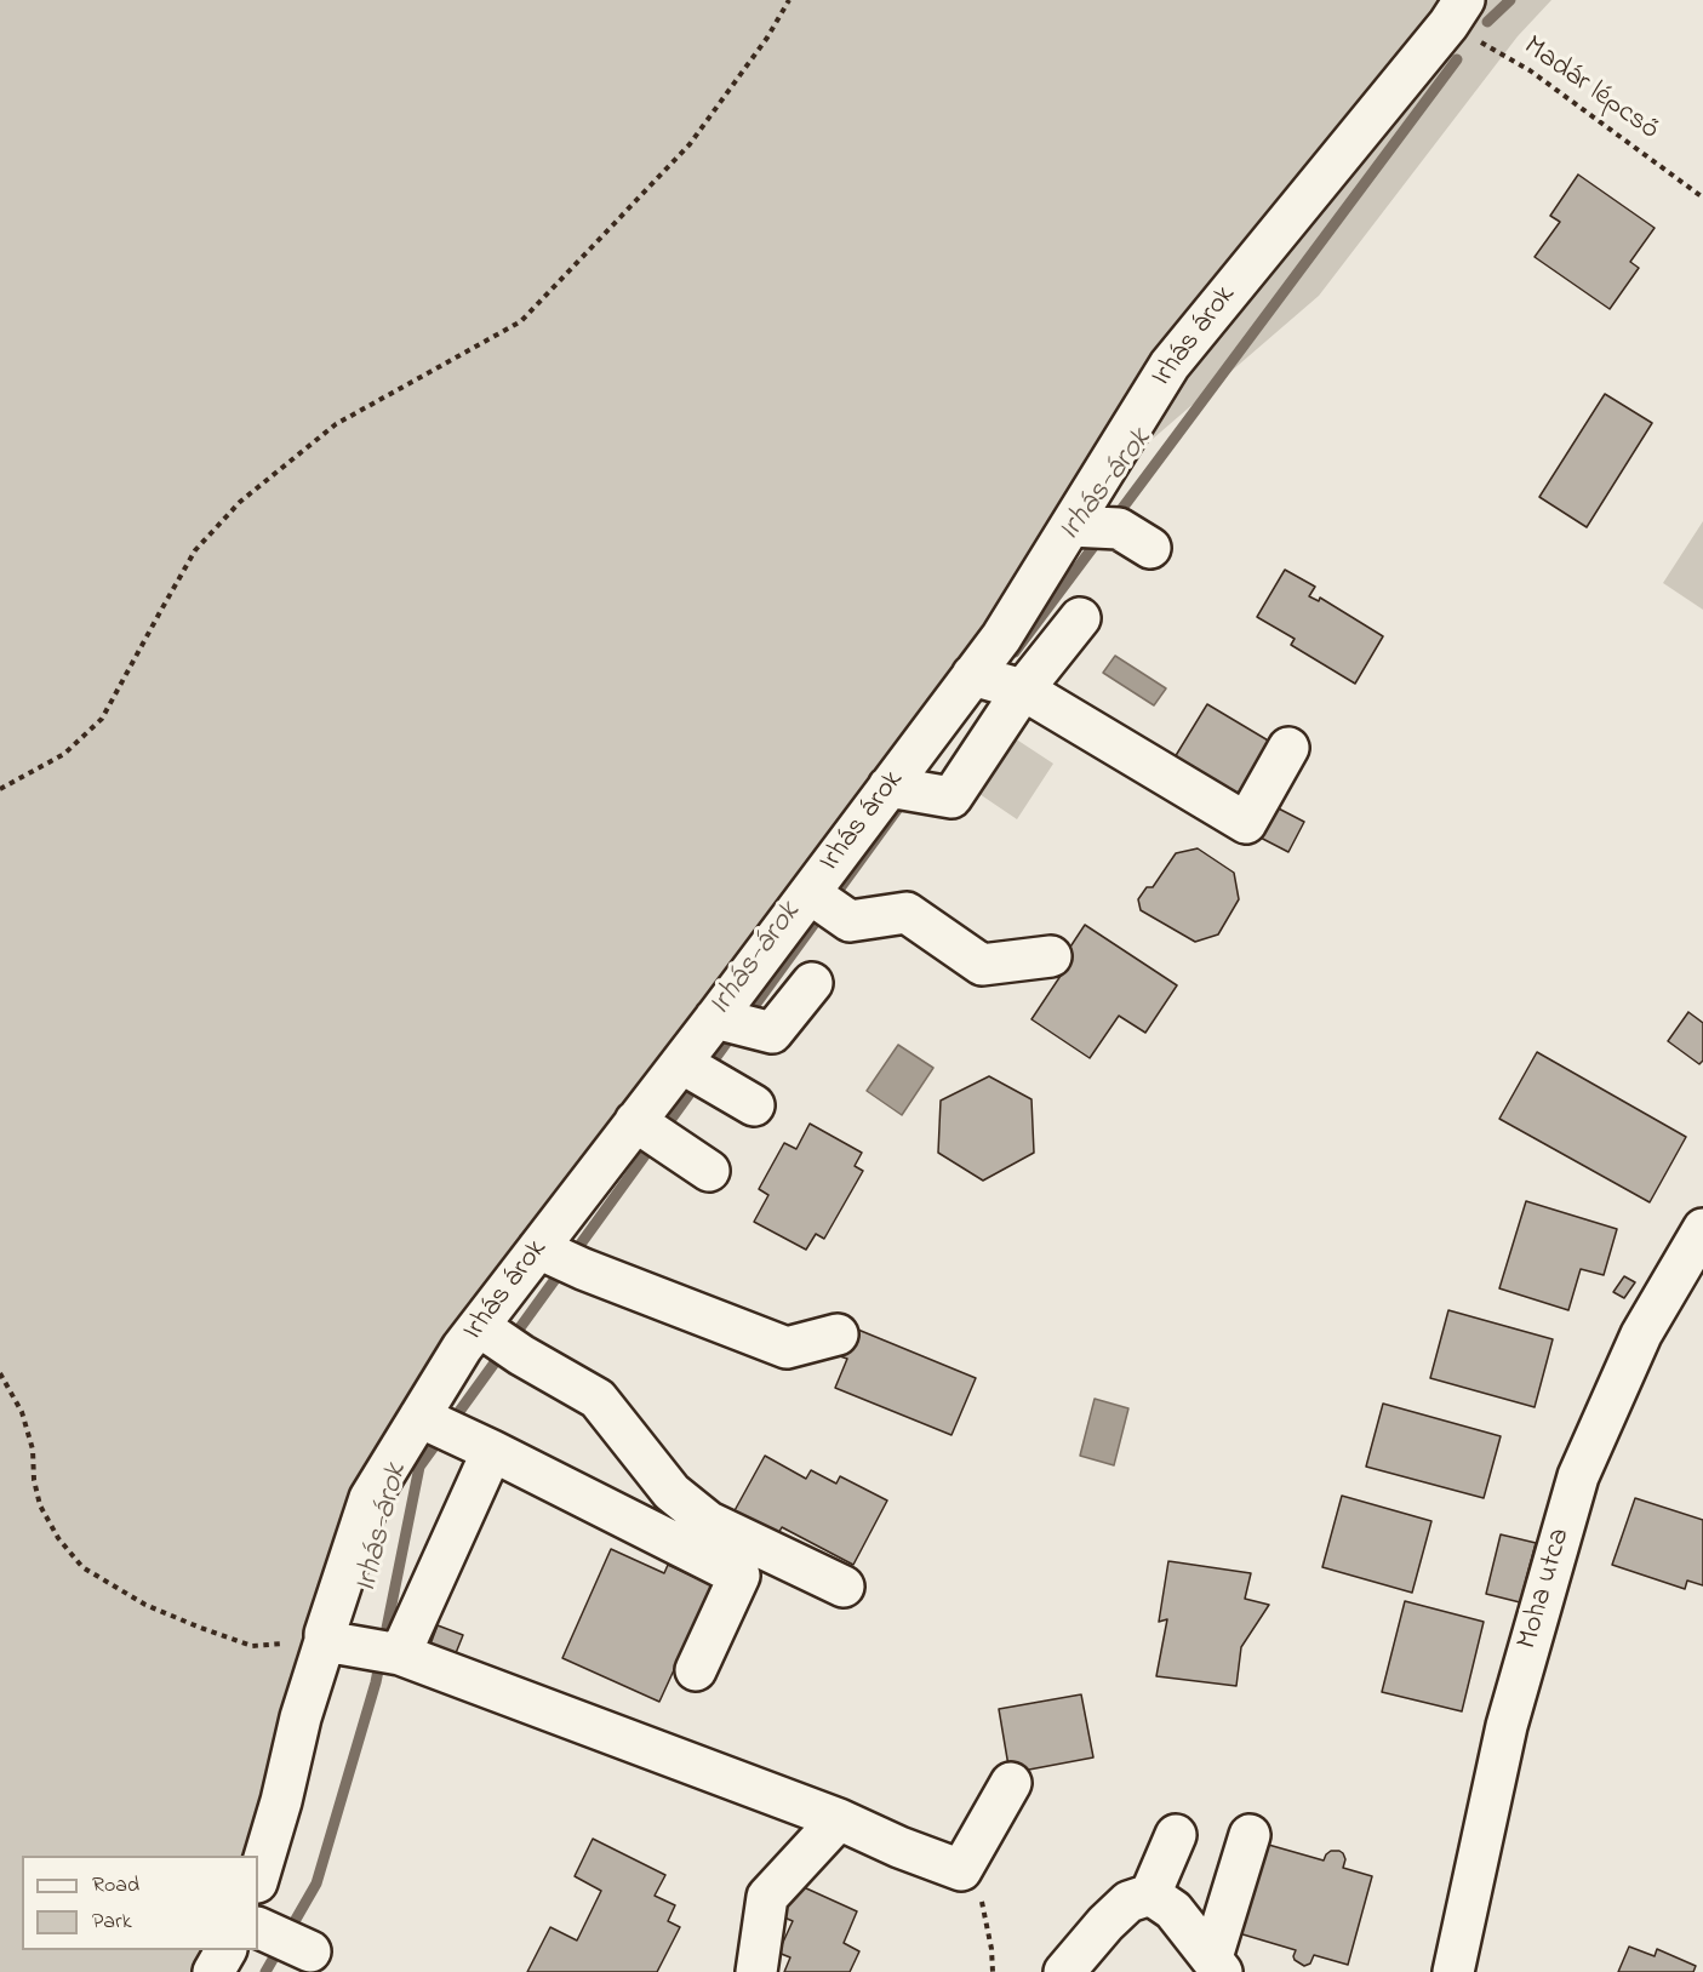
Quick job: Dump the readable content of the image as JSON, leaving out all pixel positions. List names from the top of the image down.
{
  "streets": {
    "street": ["Irhás árok", "Moha utca"],
    "path": ["Madár lépcső"]
  },
  "crossings": [
    ["Madár lépcső", "Irhás árok"]
  ],
  "water": ["Irhás-árok"],
  "legend": ["Road", "Park"]
}
